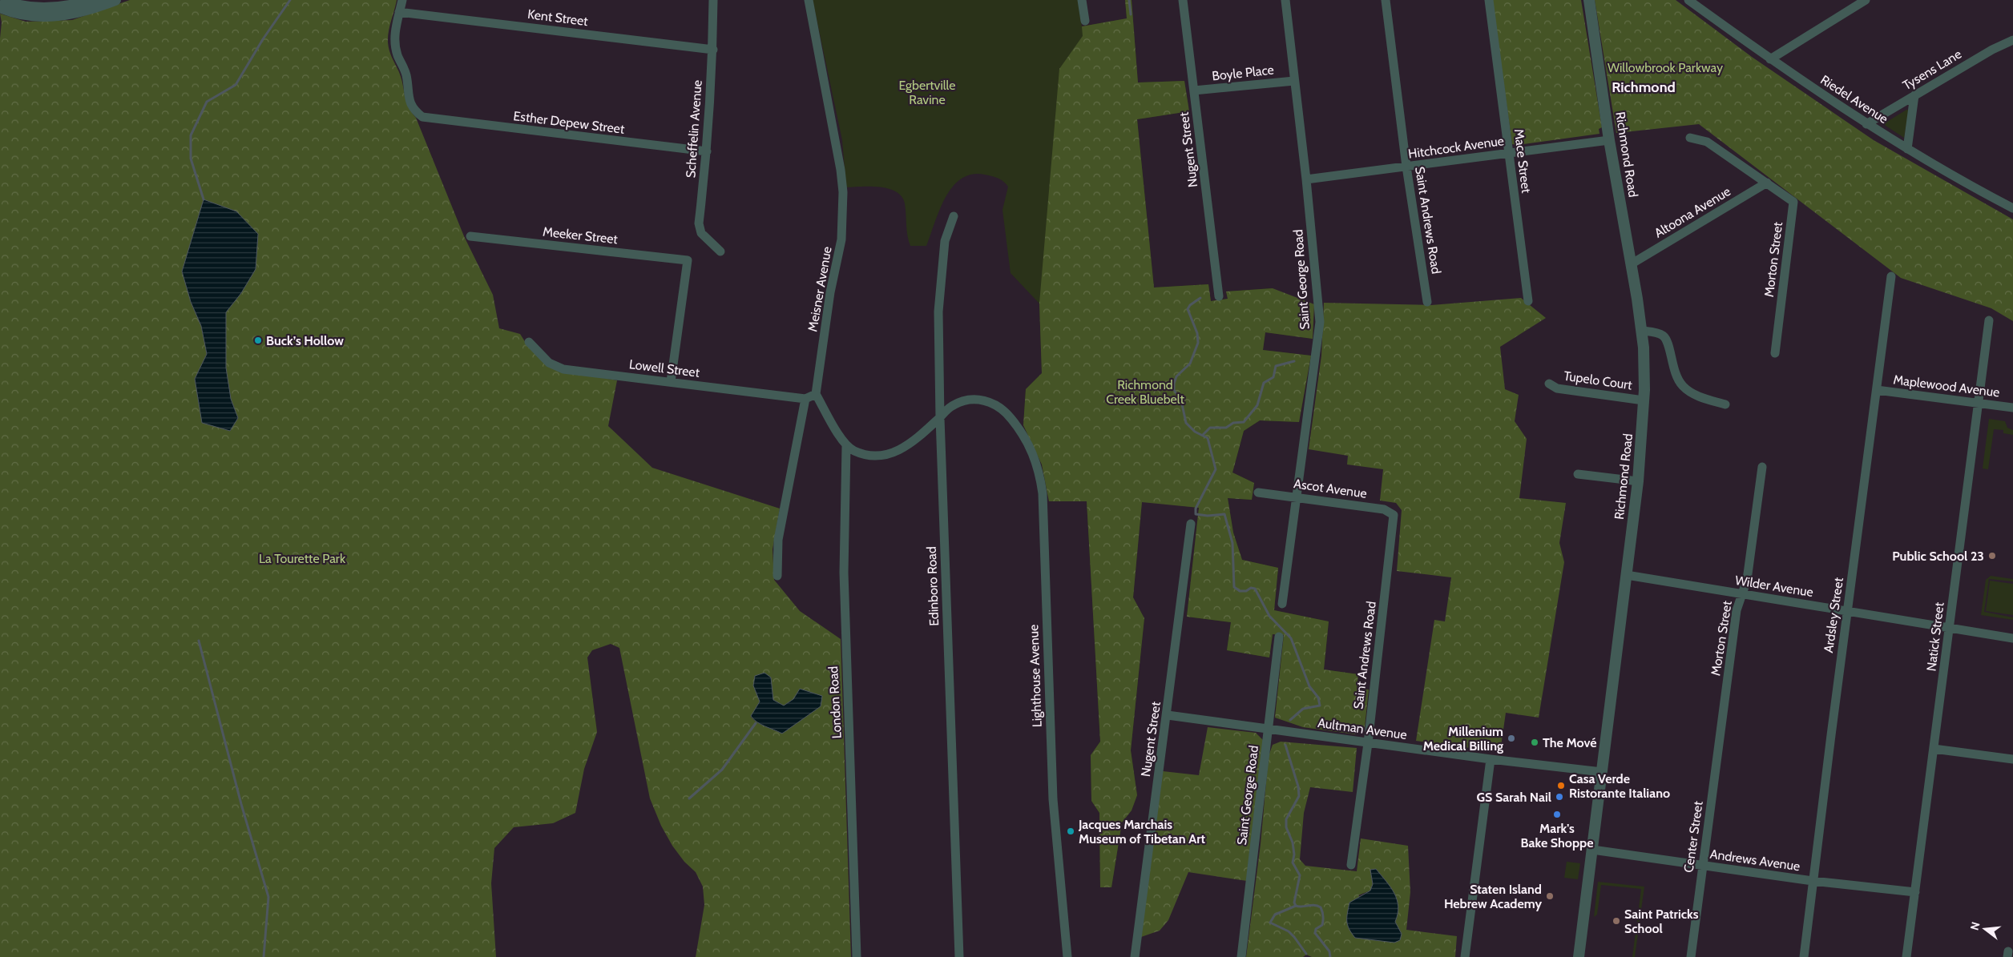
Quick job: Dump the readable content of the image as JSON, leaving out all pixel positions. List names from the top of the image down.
{
  "streets": {
    "street": [
      "Kent Street",
      "Tysens Lane",
      "Boyle Place",
      "Riedel Avenue",
      "Esther Depew Street",
      "Scheffelin Avenue",
      "Hitchcock Avenue",
      "Nugent Street",
      "Richmond Road",
      "Mace Street",
      "Altoona Avenue",
      "Saint Andrews Road",
      "Meeker Street",
      "Morton Street",
      "Saint George Road",
      "Meisner Avenue",
      "Lowell Street",
      "Tupelo Court",
      "Maplewood Avenue",
      "Ascot Avenue",
      "Edinboro Road",
      "Wilder Avenue",
      "Ardsley Street",
      "Natick Street",
      "Lighthouse Avenue",
      "London Road",
      "Aultman Avenue",
      "Center Street",
      "Andrews Avenue"
    ]
  },
  "crossings": [
    ["Kent Street", "Esther Depew Street"],
    ["Kent Street", "Scheffelin Avenue"],
    ["Tysens Lane", "Riedel Avenue"],
    ["Boyle Place", "Nugent Street"],
    ["Boyle Place", "Saint George Road"],
    ["Esther Depew Street", "Scheffelin Avenue"],
    ["Hitchcock Avenue", "Richmond Road"],
    ["Hitchcock Avenue", "Mace Street"],
    ["Hitchcock Avenue", "Saint Andrews Road"],
    ["Hitchcock Avenue", "Saint George Road"],
    ["Nugent Street", "Aultman Avenue"],
    ["Richmond Road", "Altoona Avenue"],
    ["Richmond Road", "Tupelo Court"],
    ["Richmond Road", "Wilder Avenue"],
    ["Richmond Road", "Aultman Avenue"],
    ["Richmond Road", "Andrews Avenue"],
    ["Altoona Avenue", "Morton Street"],
    ["Saint Andrews Road", "Ascot Avenue"],
    ["Saint Andrews Road", "Aultman Avenue"],
    ["Meeker Street", "Lowell Street"],
    ["Morton Street", "Wilder Avenue"],
    ["Morton Street", "Center Street"],
    ["Saint George Road", "Ascot Avenue"],
    ["Saint George Road", "Aultman Avenue"],
    ["Maplewood Avenue", "Ardsley Street"],
    ["Maplewood Avenue", "Natick Street"],
    ["Edinboro Road", "Lighthouse Avenue"],
    ["Wilder Avenue", "Ardsley Street"],
    ["Wilder Avenue", "Natick Street"],
    ["Ardsley Street", "Andrews Avenue"],
    ["Natick Street", "Andrews Avenue"],
    ["Center Street", "Andrews Avenue"]
  ],
  "districts": ["Richmond"],
  "parks": [
    "Willowbrook Parkway",
    "Egbertville Ravine",
    "Richmond Creek Bluebelt",
    "La Tourette Park"
  ],
  "places": [
    "Buck’s Hollow",
    "Public School 23",
    "Millenium Medical Billing",
    "The Mové",
    "Casa Verde Ristorante Italiano",
    "GS Sarah Nail",
    "Mark's Bake Shoppe",
    "Jacques Marchais Museum of Tibetan Art",
    "Staten Island Hebrew Academy",
    "Saint Patricks School"
  ],
  "north": "left"
}
